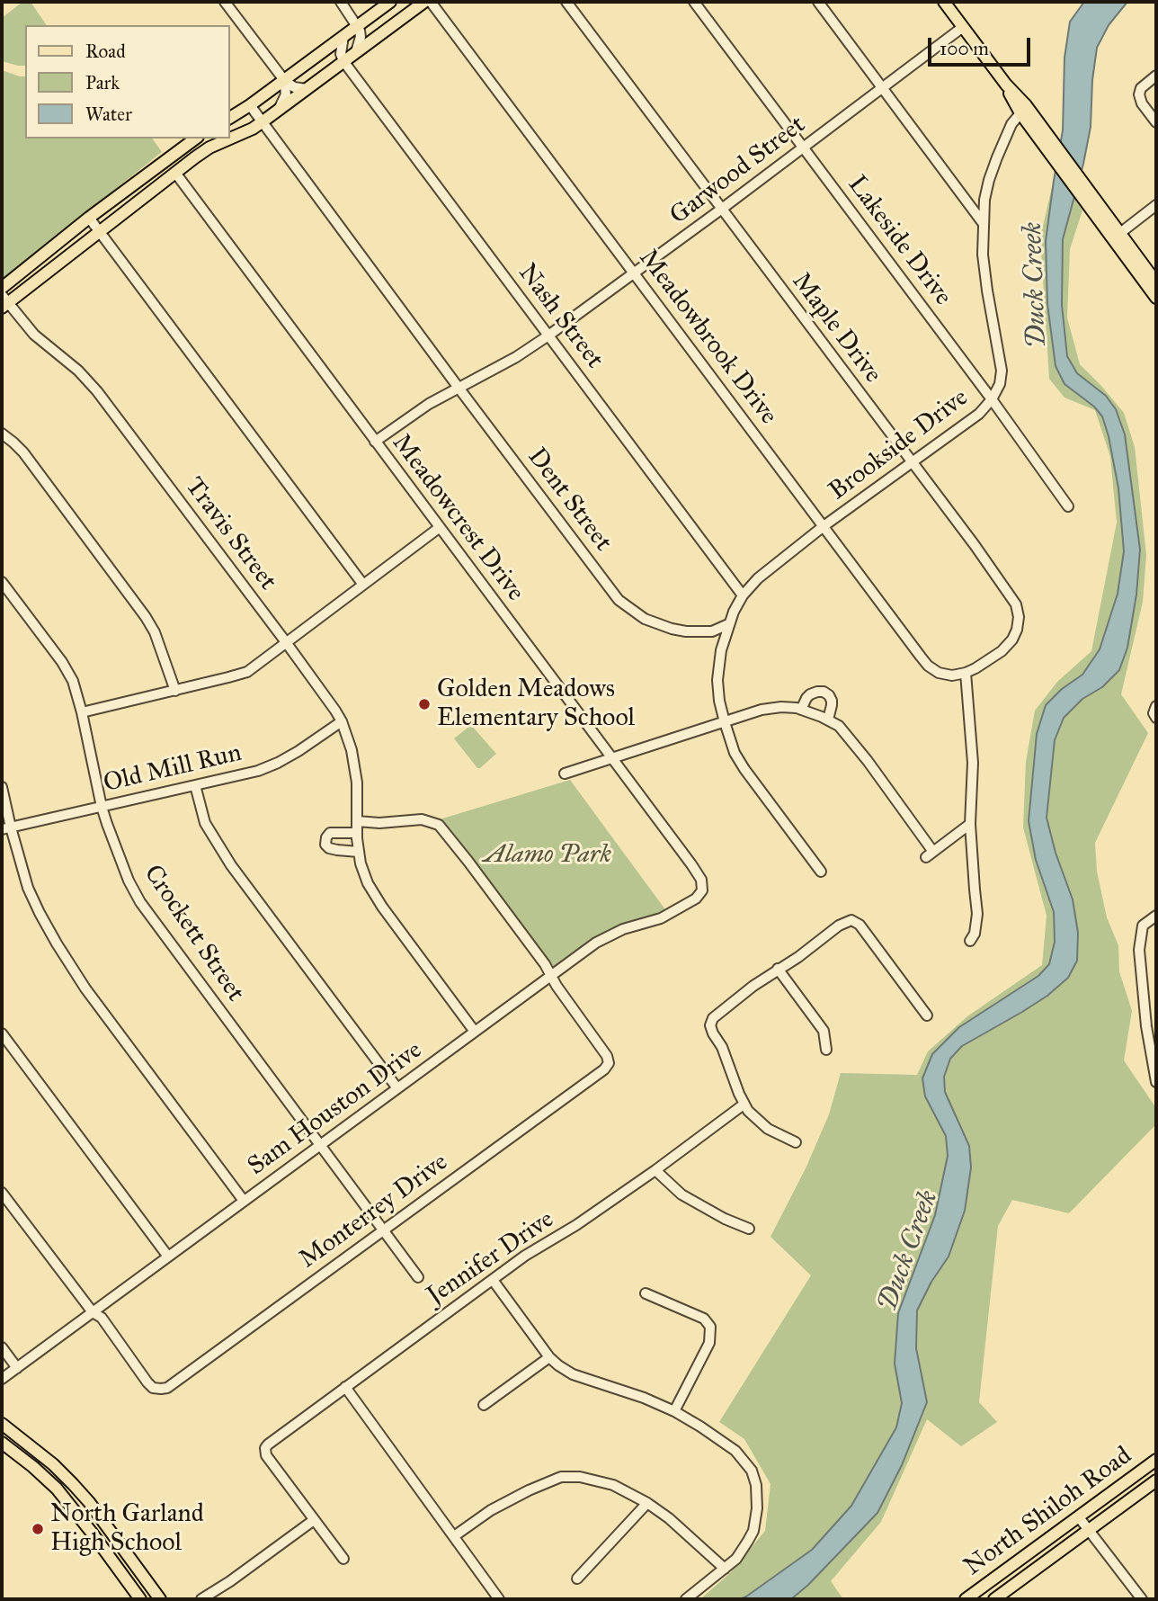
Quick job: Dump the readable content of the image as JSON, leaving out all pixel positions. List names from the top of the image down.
{
  "streets": {
    "main road": ["North Shiloh Road"],
    "street": [
      "Garwood Street",
      "Lakeside Drive",
      "Nash Street",
      "Maple Drive",
      "Meadowbrook Drive",
      "Brookside Drive",
      "Dent Street",
      "Meadowcrest Drive",
      "Travis Street",
      "Old Mill Run",
      "Crockett Street",
      "Sam Houston Drive",
      "Monterrey Drive",
      "Jennifer Drive"
    ]
  },
  "crossings": [
    ["Garwood Street", "Lakeside Drive"],
    ["Garwood Street", "Nash Street"],
    ["Garwood Street", "Maple Drive"],
    ["Garwood Street", "Meadowbrook Drive"],
    ["Garwood Street", "Dent Street"],
    ["Garwood Street", "Meadowcrest Drive"],
    ["Lakeside Drive", "Brookside Drive"],
    ["Nash Street", "Brookside Drive"],
    ["Maple Drive", "Meadowbrook Drive"],
    ["Maple Drive", "Brookside Drive"],
    ["Meadowbrook Drive", "Brookside Drive"],
    ["Brookside Drive", "Dent Street"],
    ["Meadowcrest Drive", "Sam Houston Drive"],
    ["Travis Street", "Old Mill Run"],
    ["Travis Street", "Sam Houston Drive"],
    ["Old Mill Run", "Crockett Street"],
    ["Crockett Street", "Sam Houston Drive"],
    ["Crockett Street", "Monterrey Drive"],
    ["Sam Houston Drive", "Monterrey Drive"]
  ],
  "water": ["Duck Creek"],
  "parks": ["Alamo Park"],
  "places": ["Golden Meadows Elementary School", "North Garland High School"],
  "legend": ["Road", "Park", "Water"],
  "scale_bar": "100 m"
}
